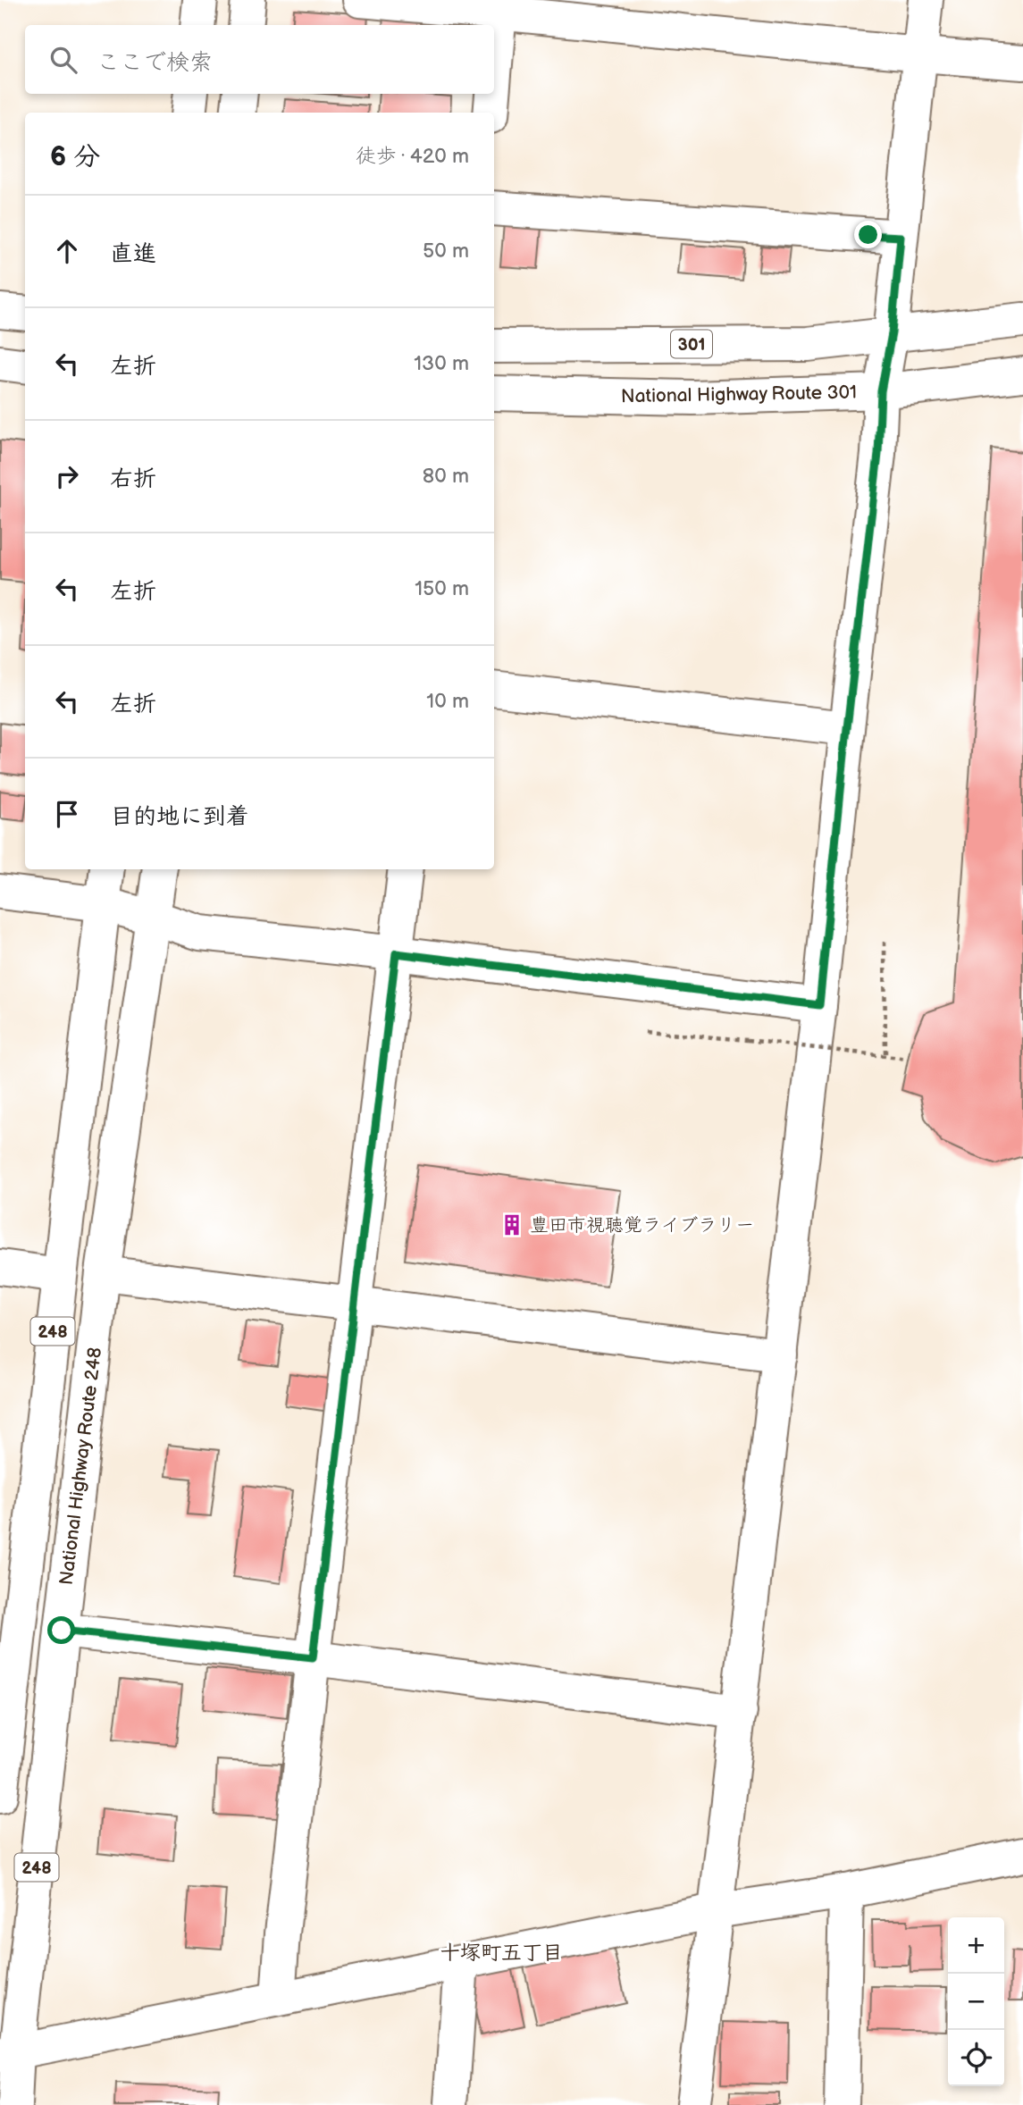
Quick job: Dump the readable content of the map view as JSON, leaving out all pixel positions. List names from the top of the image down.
{
  "streets": {
    "main road": [
      "301",
      "National Highway Route 301",
      "248",
      "National Highway Route 248"
    ]
  },
  "districts": ["十塚町五丁目"],
  "places": {
    "building": ["豊田市視聴覚ライブラリー"]
  },
  "page": {
    "search": "ここで検索",
    "heading": ["6 分", "徒歩 · 420 m"],
    "list": [
      ["直進", "50 m"],
      ["左折", "130 m"],
      ["右折", "80 m"],
      ["左折", "150 m"],
      ["左折", "10 m"],
      "目的地に到着"
    ],
    "map_buttons": ["+", "−"]
  }
}
